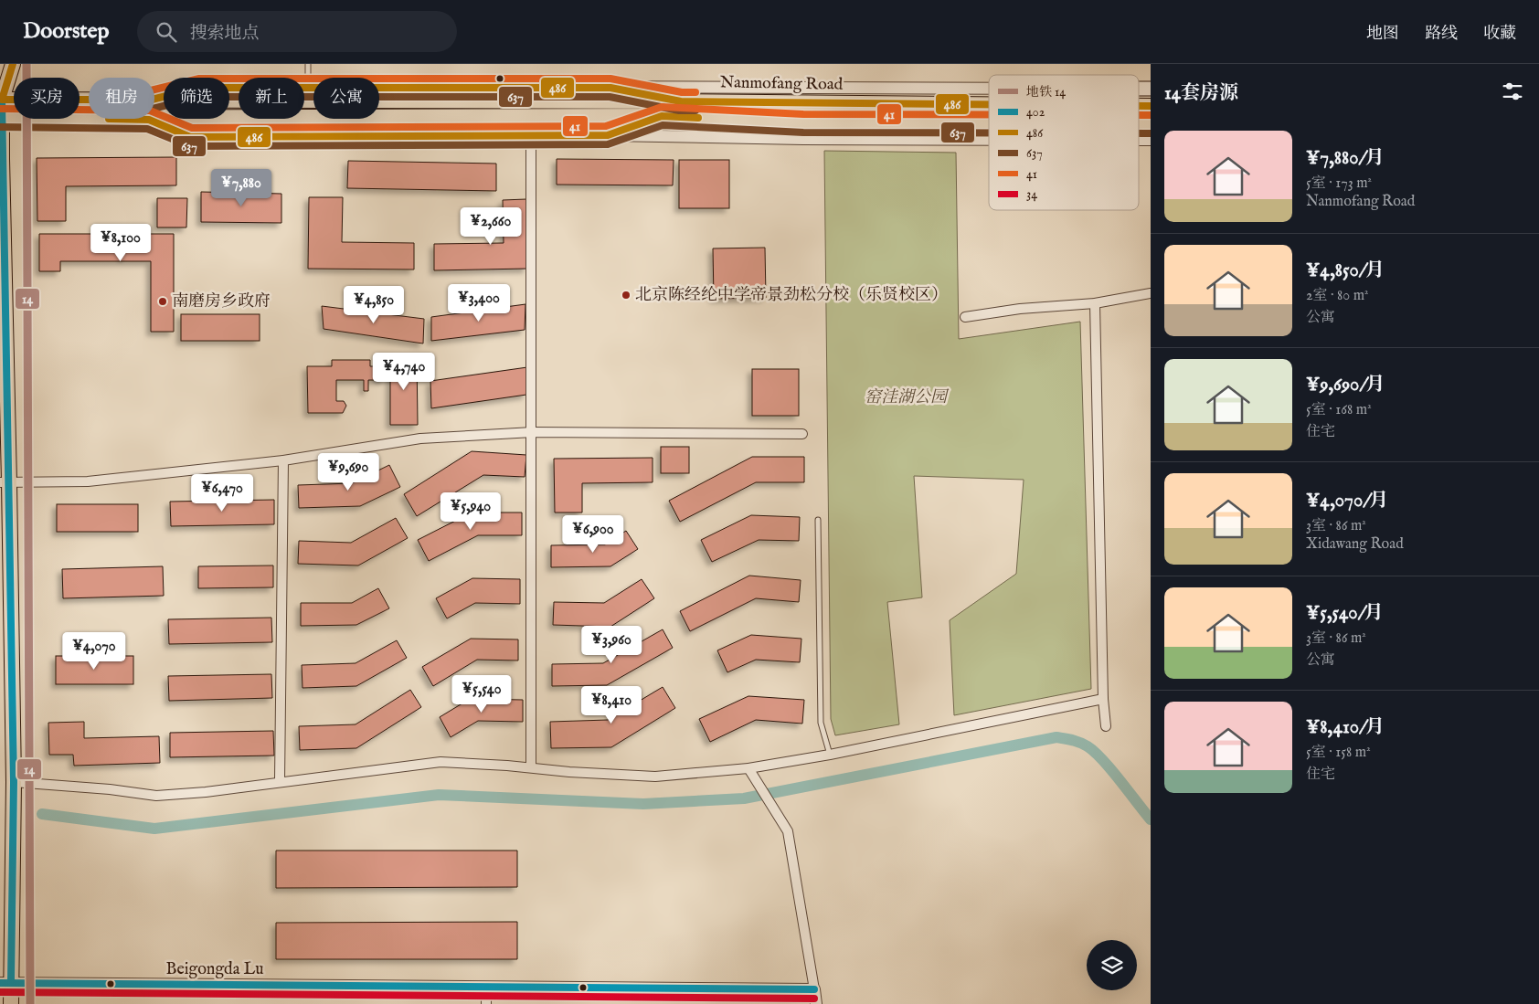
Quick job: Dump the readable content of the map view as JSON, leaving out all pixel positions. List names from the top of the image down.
{
  "streets": {
    "main road": ["Nanmofang Road"],
    "street": ["Beigongda Lu"]
  },
  "parks": ["窑洼湖公园"],
  "places": ["北京陈经纶中学帝景劲松分校（乐贤校区）", "南磨房乡政府"],
  "lines": [
    "metro line 14",
    "transit line 486",
    "transit line 41",
    "transit line 637",
    "transit line 402",
    "transit line 34"
  ],
  "legend": [
    "地铁 14",
    "402",
    "486",
    "637",
    "41",
    "34"
  ],
  "page": {
    "header": "Doorstep",
    "search": "搜索地点",
    "nav": ["地图", "路线", "收藏"],
    "heading": "14套房源",
    "chip": [
      "买房",
      "租房",
      "筛选",
      "新上",
      "公寓"
    ],
    "list": [
      {
        "name": "¥7,880/月",
        "note": "5室 · 173 m² · Nanmofang Road"
      },
      {
        "name": "¥4,850/月",
        "note": "2室 · 80 m² · 公寓"
      },
      {
        "name": "¥9,690/月",
        "note": "5室 · 168 m² · 住宅"
      },
      {
        "name": "¥4,070/月",
        "note": "3室 · 86 m² · Xidawang Road"
      },
      {
        "name": "¥5,540/月",
        "note": "3室 · 86 m² · 公寓"
      },
      {
        "name": "¥8,410/月",
        "note": "5室 · 158 m² · 住宅"
      }
    ],
    "price": [
      "¥7,880",
      "¥2,660",
      "¥8,100",
      "¥3,400",
      "¥4,850",
      "¥4,740",
      "¥9,690",
      "¥6,470",
      "¥5,940",
      "¥6,900",
      "¥3,960",
      "¥4,070",
      "¥5,540",
      "¥8,410"
    ]
  }
}
